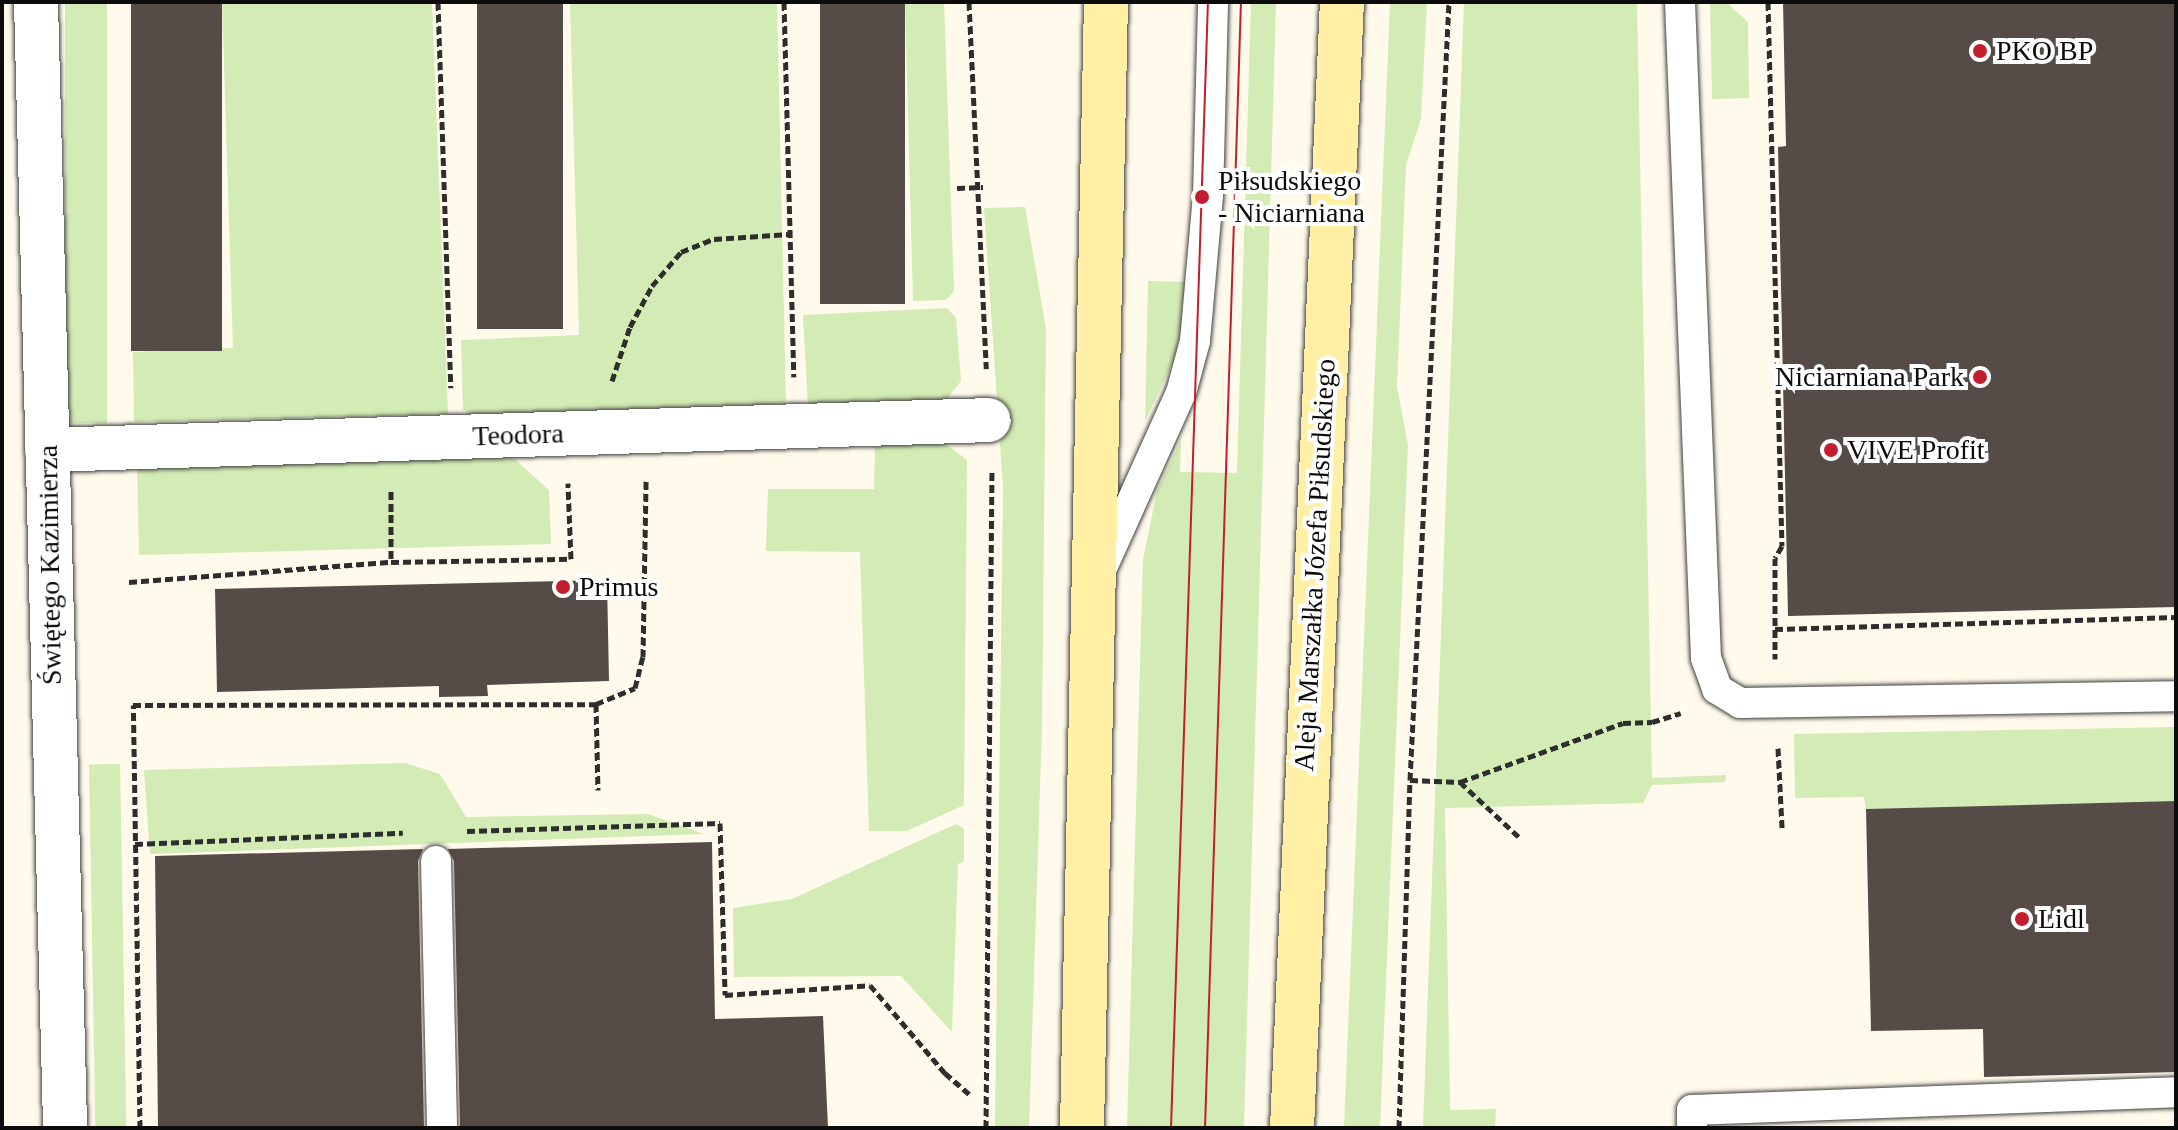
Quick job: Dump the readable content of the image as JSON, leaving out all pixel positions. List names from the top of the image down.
{
  "streets": {
    "main road": ["Aleja Marszałka Józefa Piłsudskiego"],
    "street": ["Teodora", "Świętego Kazimierza"]
  },
  "crossings": [
    ["Teodora", "Świętego Kazimierza"]
  ],
  "places": [
    "PKO BP",
    "Piłsudskiego - Niciarniana",
    "Niciarniana Park",
    "VIVE Profit",
    "Primus",
    "Lidl"
  ]
}
